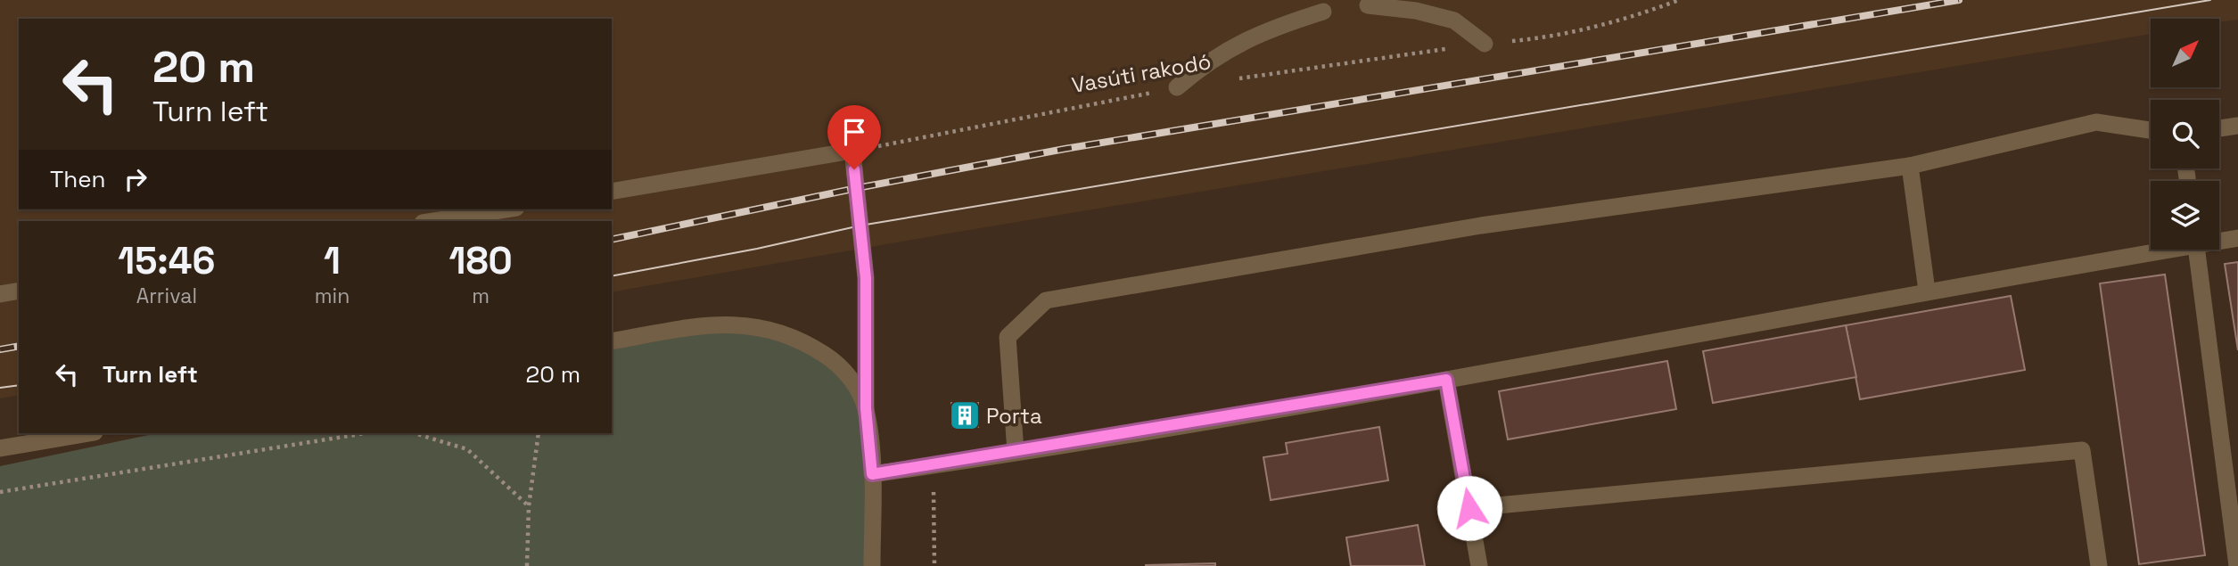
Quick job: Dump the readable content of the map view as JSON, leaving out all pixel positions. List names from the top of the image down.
{
  "streets": {
    "path": ["Vasúti rakodó"]
  },
  "places": {
    "building": ["Porta"]
  },
  "north": "top right",
  "page": {
    "turn": ["20 m", "Turn left"],
    "then": "Then",
    "eta": [
      "15:46",
      "Arrival",
      "1",
      "min",
      "180",
      "m"
    ],
    "list": [
      {
        "name": "Turn left",
        "value": "20 m"
      }
    ]
  }
}
